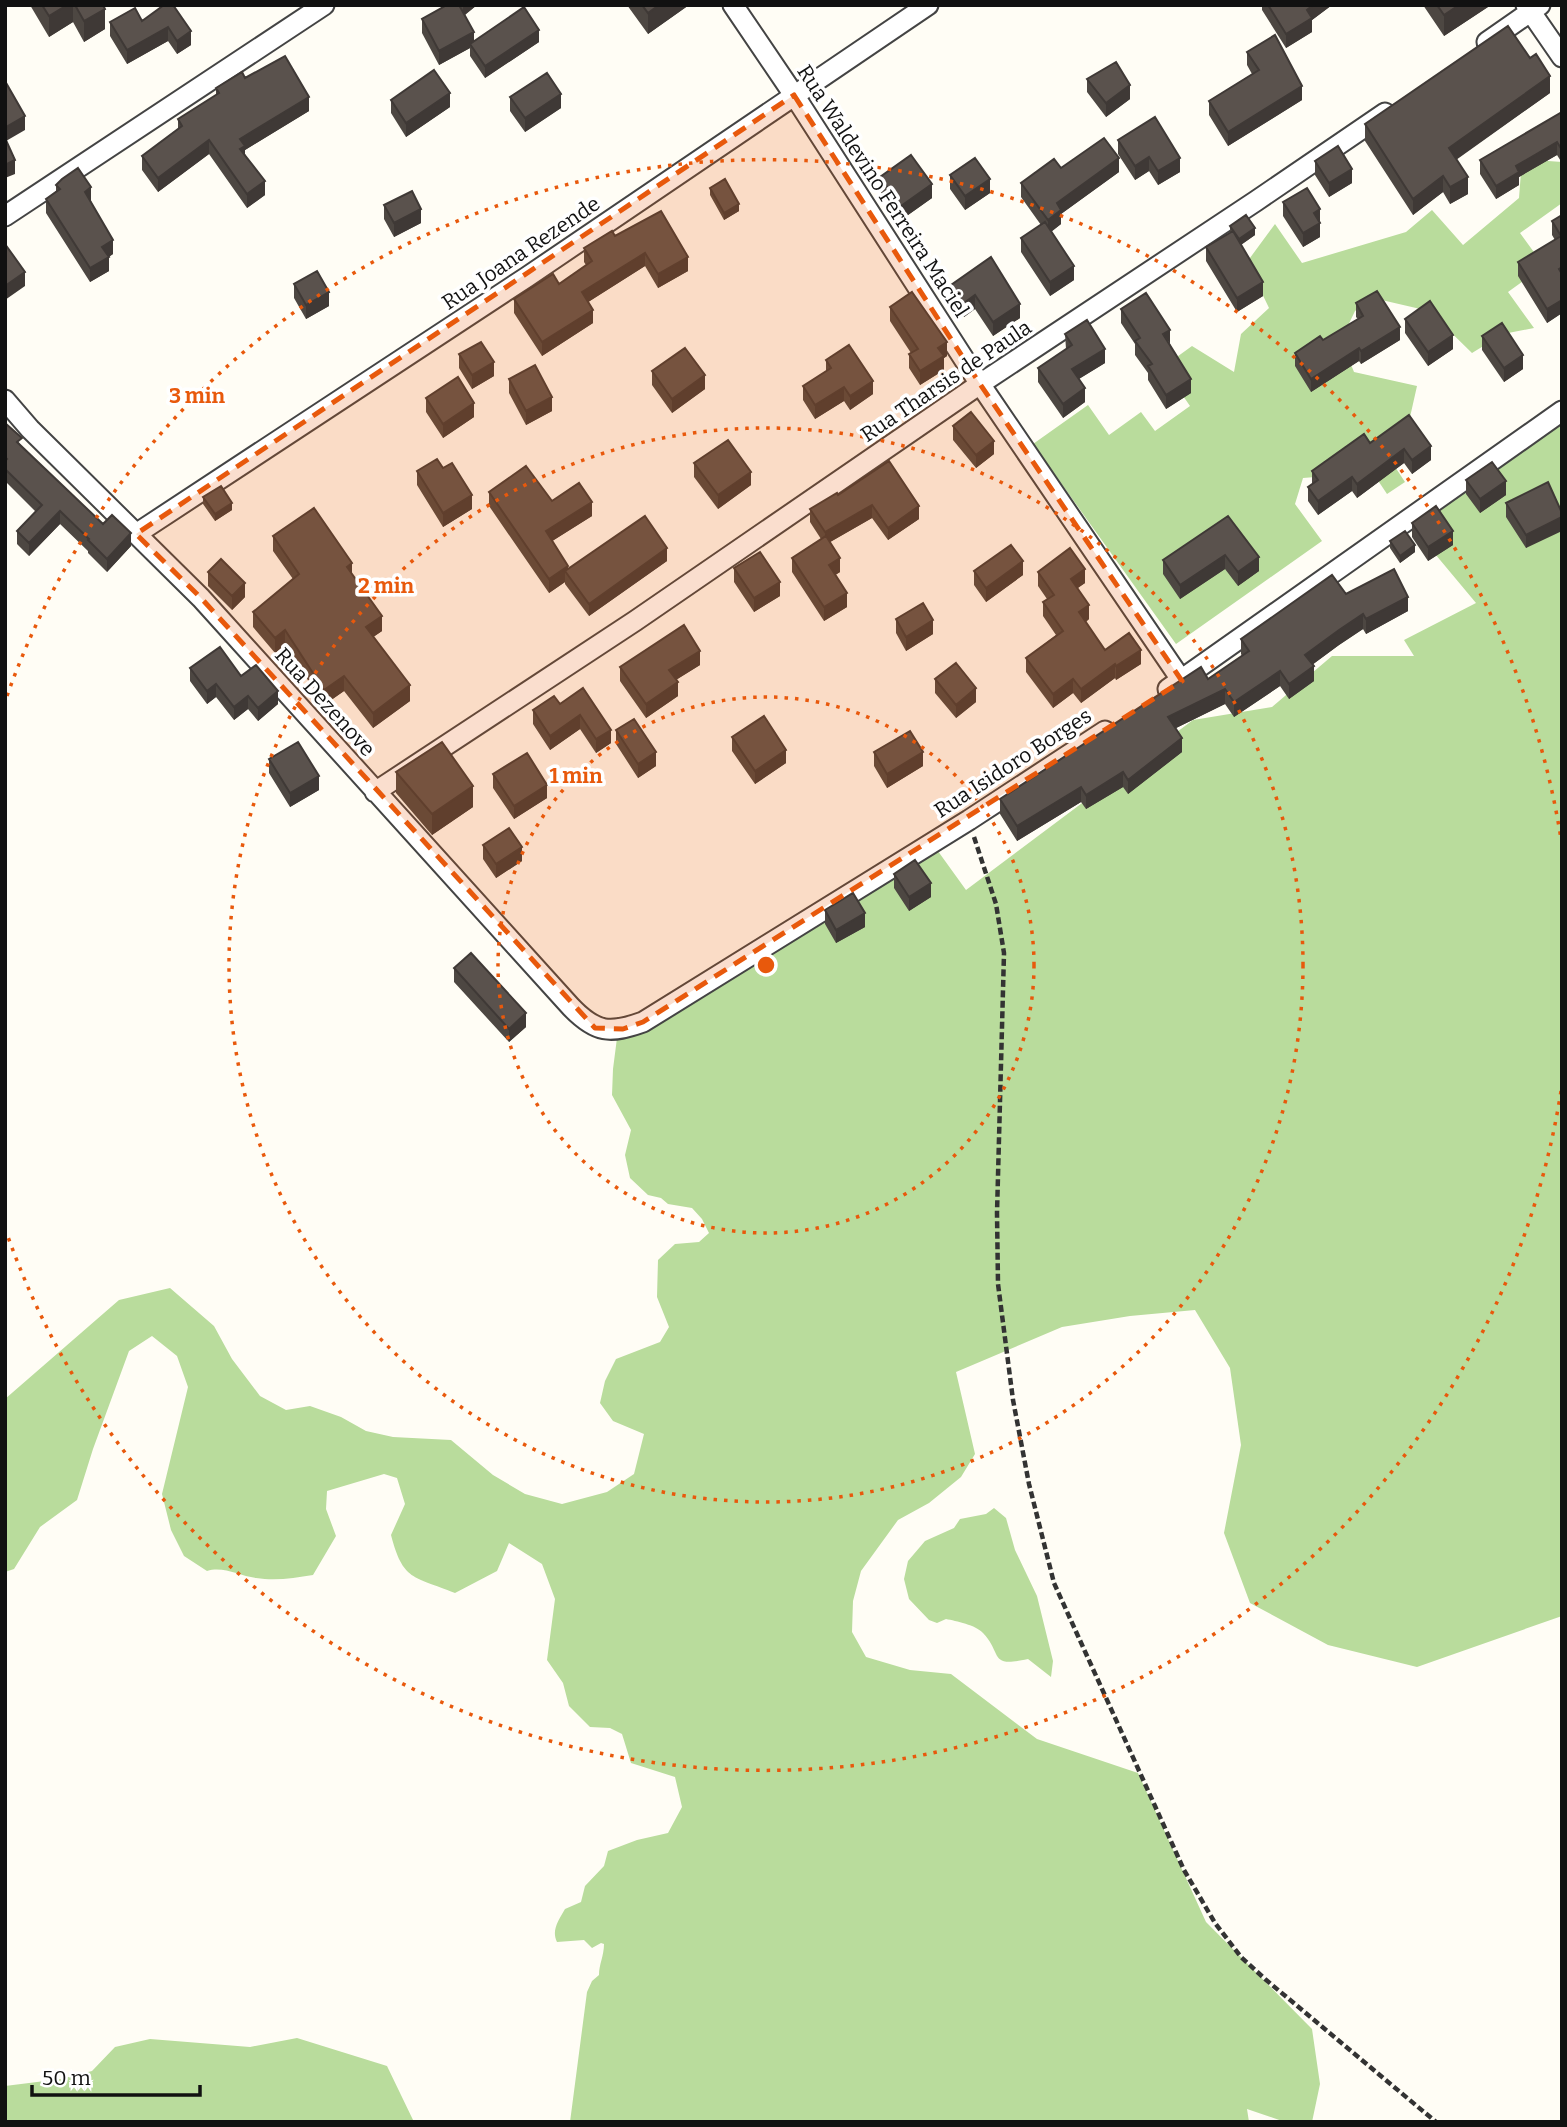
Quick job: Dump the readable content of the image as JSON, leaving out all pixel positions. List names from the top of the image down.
{
  "streets": {
    "street": [
      "Rua Waldevino Ferreira Maciel",
      "Rua Joana Rezende",
      "Rua Tharsis de Paula",
      "Rua Dezenove",
      "Rua Isidoro Borges"
    ]
  },
  "crossings": [
    ["Rua Waldevino Ferreira Maciel", "Rua Joana Rezende"],
    ["Rua Waldevino Ferreira Maciel", "Rua Tharsis de Paula"],
    ["Rua Joana Rezende", "Rua Dezenove"],
    ["Rua Tharsis de Paula", "Rua Dezenove"],
    ["Rua Dezenove", "Rua Isidoro Borges"]
  ],
  "scale_bar": "50 m",
  "rings": ["3 min", "2 min", "1 min"]
}
